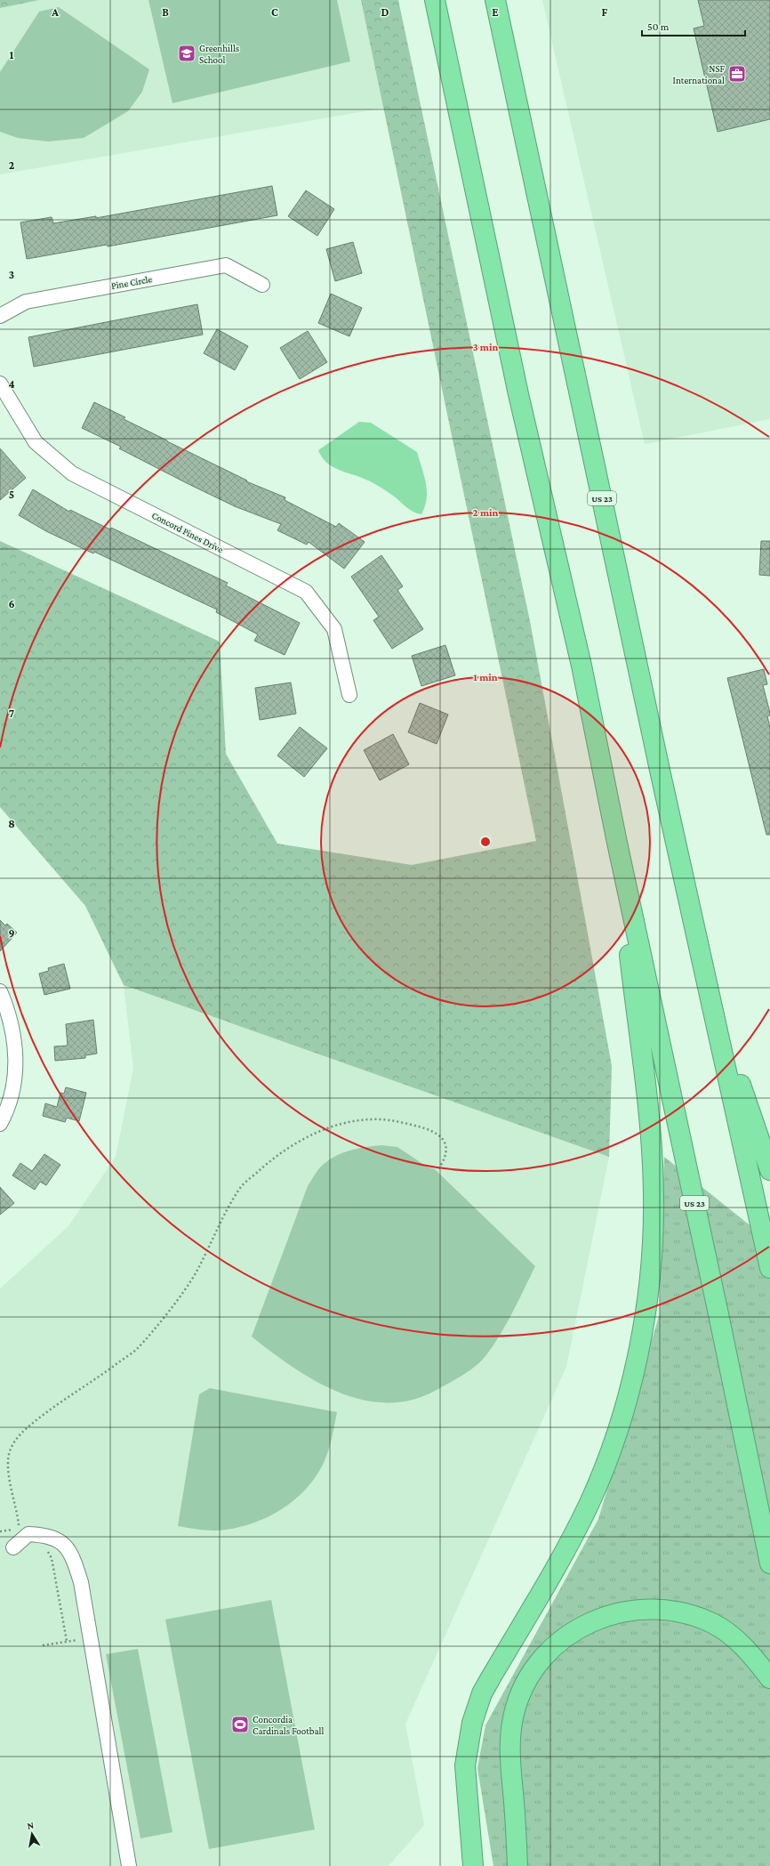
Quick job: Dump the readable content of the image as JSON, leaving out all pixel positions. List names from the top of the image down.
{
  "streets": {
    "highway": ["US 23"],
    "street": ["Pine Circle", "Concord Pines Drive"]
  },
  "places": {
    "school or university": ["Greenhills School"],
    "office": ["NSF International"],
    "sports": ["Concordia Cardinals Football"]
  },
  "scale_bar": "50 m",
  "north": "top",
  "grid": {
    "columns": [
      "A",
      "B",
      "C",
      "D",
      "E",
      "F"
    ],
    "rows": [
      "1",
      "2",
      "3",
      "4",
      "5",
      "6",
      "7",
      "8",
      "9"
    ]
  },
  "rings": ["3 min", "2 min", "1 min"]
}
